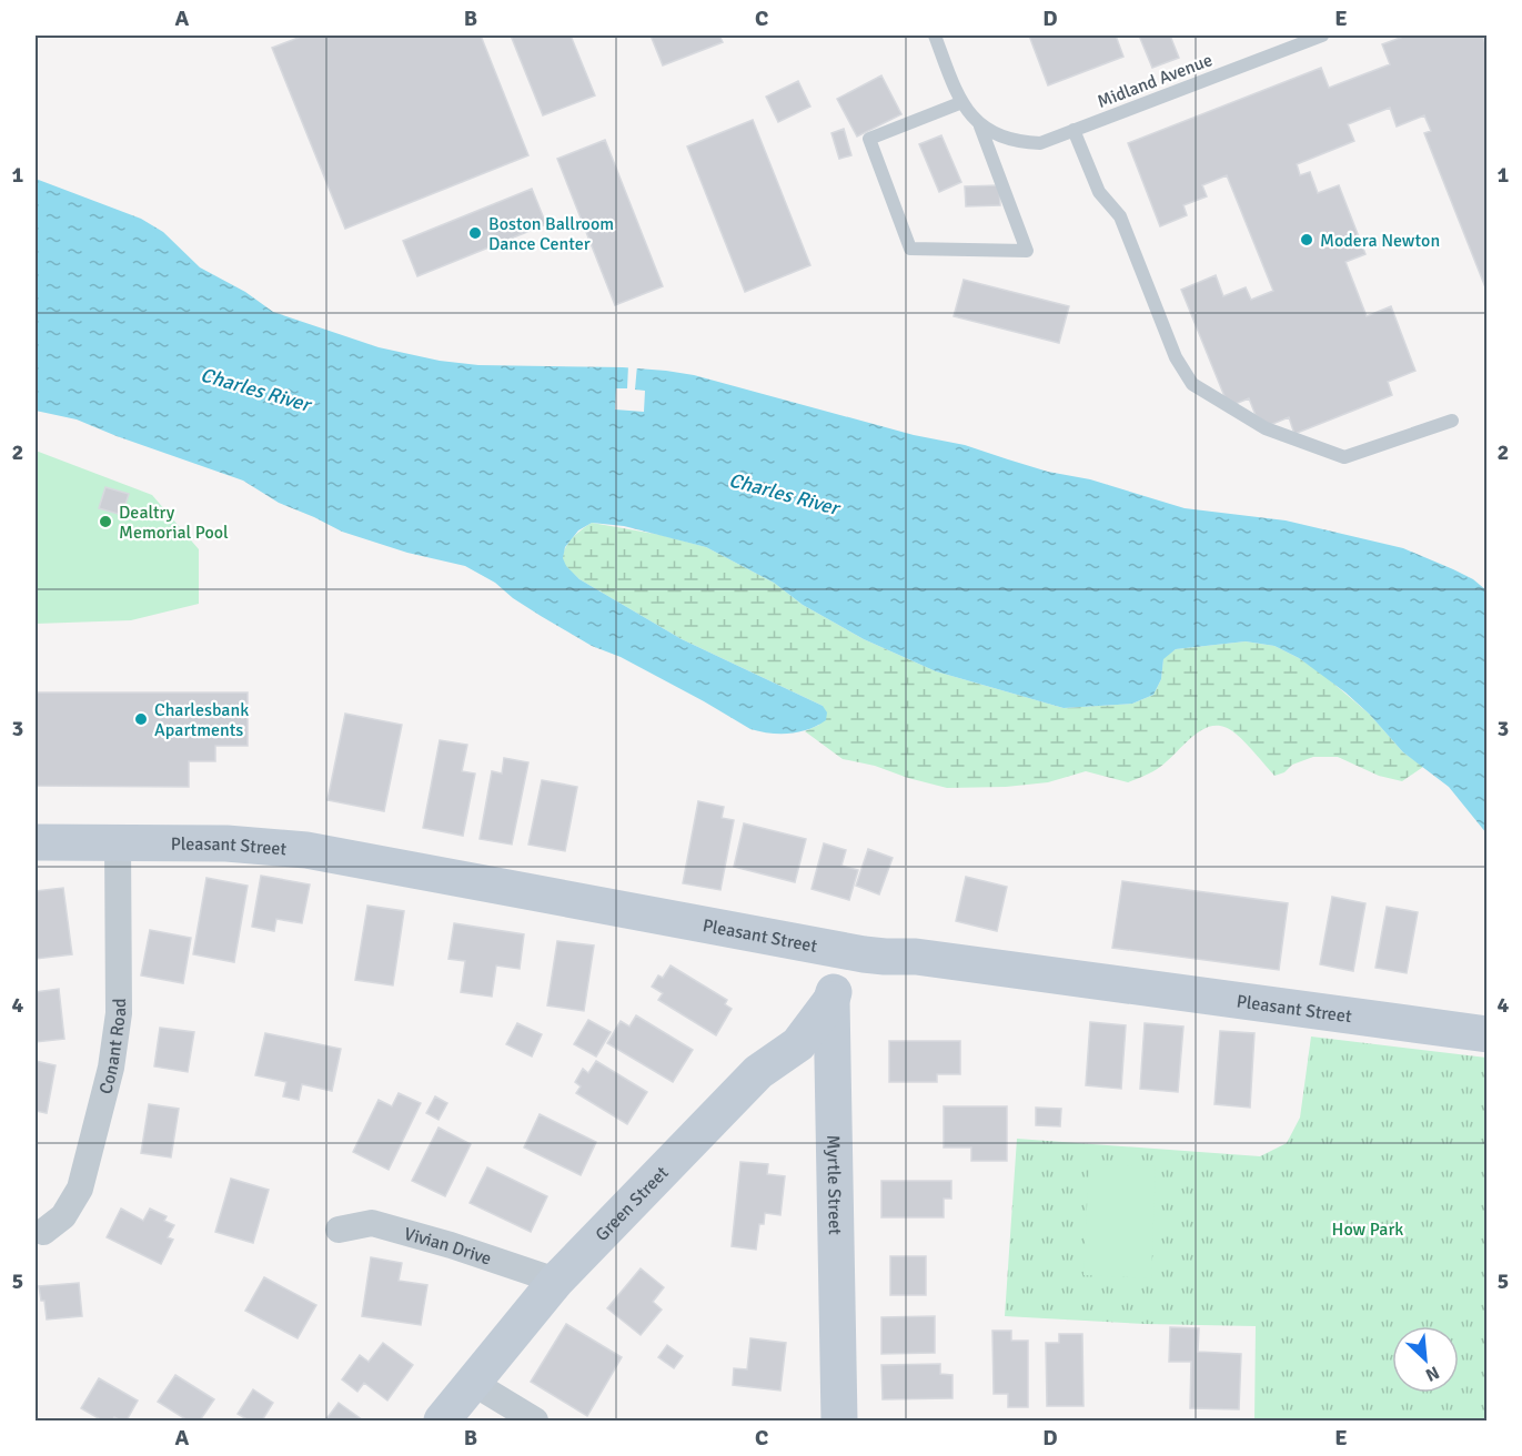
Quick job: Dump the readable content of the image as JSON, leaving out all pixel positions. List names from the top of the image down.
{
  "streets": {
    "street": [
      "Pleasant Street",
      "Conant Road",
      "Myrtle Street",
      "Green Street",
      "Vivian Drive"
    ],
    "lane": ["Midland Avenue"]
  },
  "crossings": [
    ["Pleasant Street", "Conant Road"],
    ["Pleasant Street", "Myrtle Street"],
    ["Myrtle Street", "Green Street"],
    ["Green Street", "Vivian Drive"]
  ],
  "water": ["Charles River"],
  "parks": ["How Park"],
  "places": [
    "Boston Ballroom Dance Center",
    "Modera Newton",
    "Dealtry Memorial Pool",
    "Charlesbank Apartments"
  ],
  "north": "bottom right",
  "grid": {
    "columns": [
      "A",
      "B",
      "C",
      "D",
      "E"
    ],
    "rows": [
      "1",
      "2",
      "3",
      "4",
      "5"
    ]
  }
}
